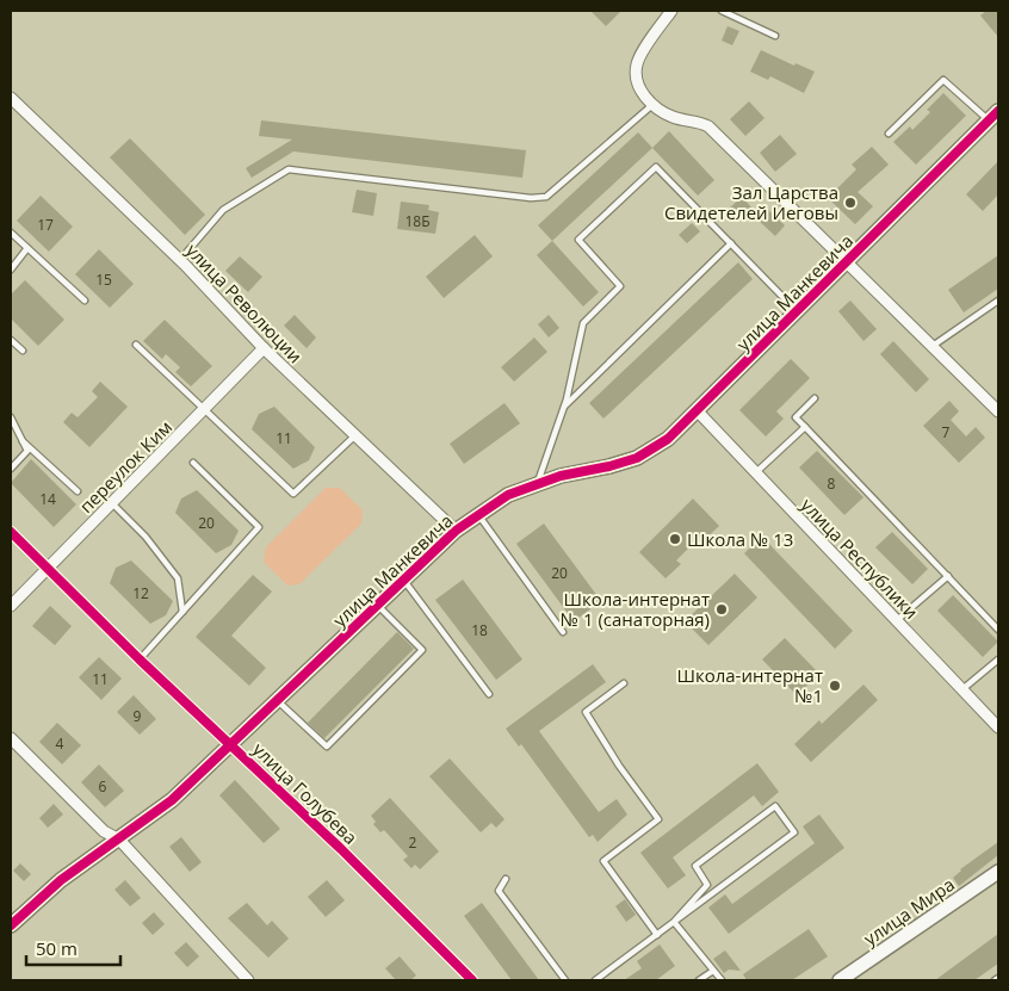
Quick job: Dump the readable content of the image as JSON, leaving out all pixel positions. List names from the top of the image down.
{
  "streets": {
    "street": [
      "улица Манкевича",
      "улица Революции",
      "переулок Ким",
      "улица Республики",
      "улица Голубева",
      "улица Мира"
    ]
  },
  "crossings": [
    ["улица Манкевича", "улица Революции"],
    ["улица Манкевича", "улица Республики"],
    ["улица Манкевича", "улица Голубева"],
    ["улица Революции", "переулок Ким"],
    ["переулок Ким", "улица Голубева"]
  ],
  "places": [
    "Зал Царства Свидетелей Иеговы",
    "Школа № 13",
    "Школа-интернат № 1 (санаторная)",
    "Школа-интернат №1"
  ],
  "house_numbers": [
    "18Б",
    "17",
    "15",
    "7",
    "11",
    "8",
    "14",
    "20",
    "20",
    "12",
    "18",
    "11",
    "9",
    "4",
    "6",
    "2"
  ],
  "scale_bar": "50 m"
}
